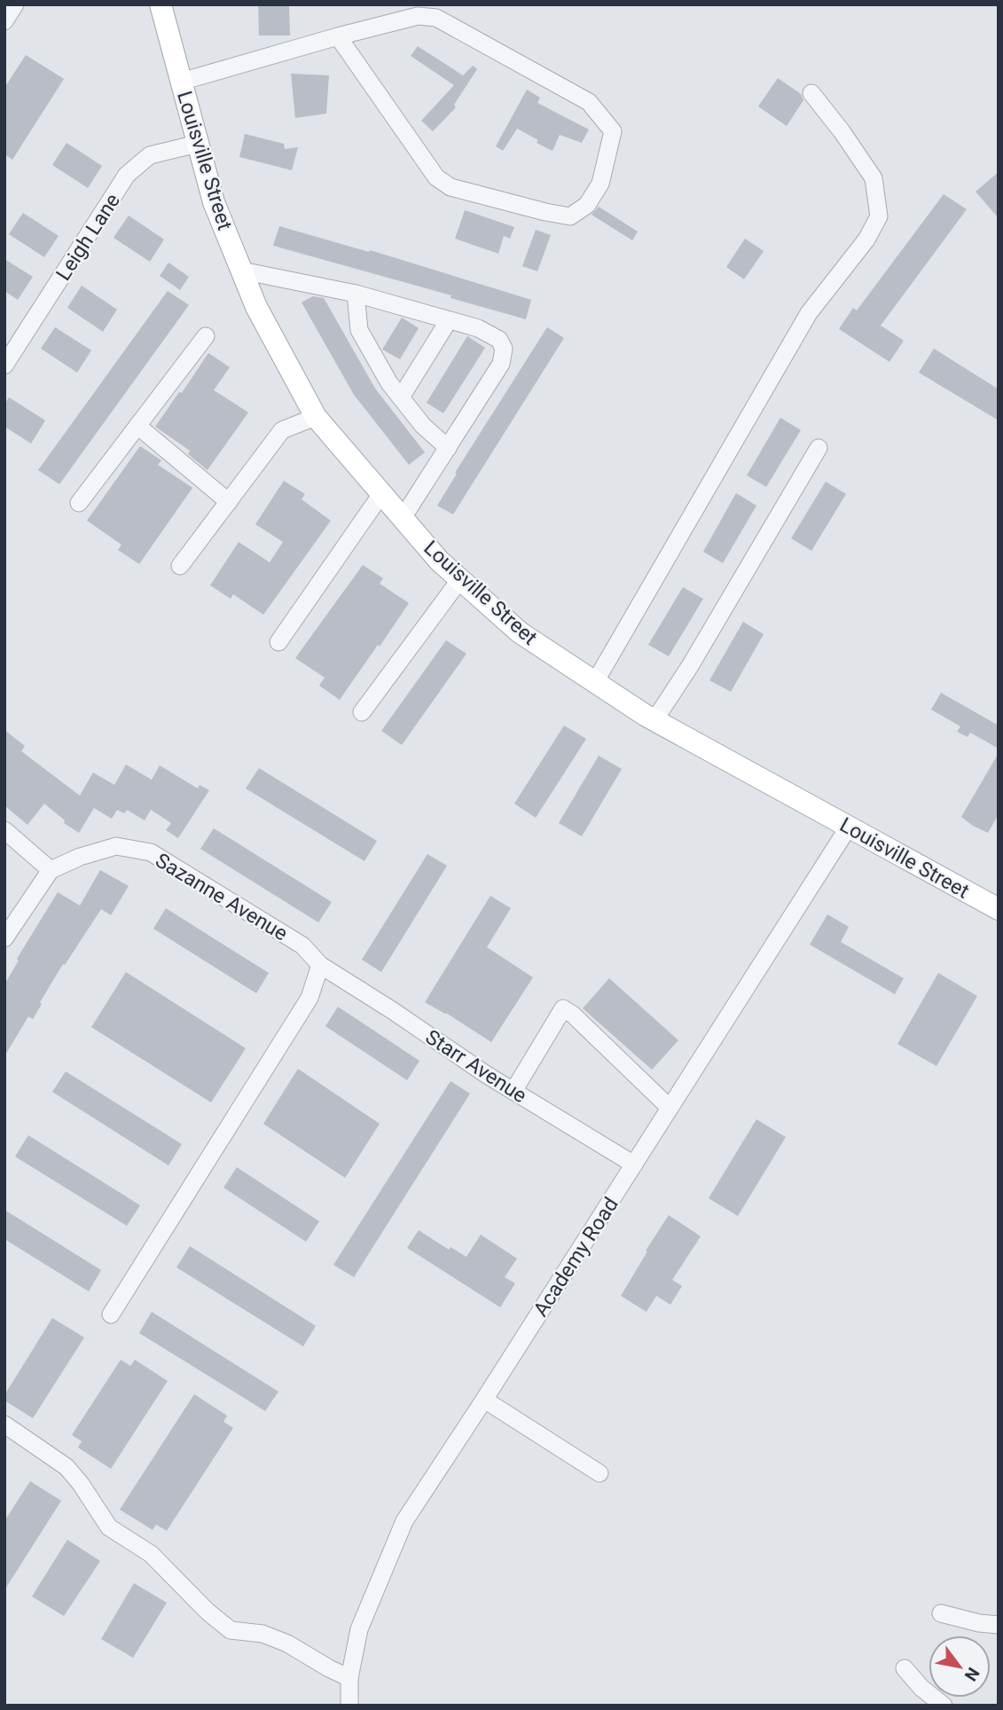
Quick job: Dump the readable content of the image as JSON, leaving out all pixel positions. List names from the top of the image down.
{
  "streets": {
    "main road": ["Louisville Street"],
    "street": [
      "Leigh Lane",
      "Sazanne Avenue",
      "Starr Avenue",
      "Academy Road"
    ]
  },
  "crossings": [
    ["Louisville Street", "Leigh Lane"],
    ["Louisville Street", "Academy Road"],
    ["Sazanne Avenue", "Starr Avenue"],
    ["Starr Avenue", "Academy Road"]
  ],
  "north": "bottom right"
}
